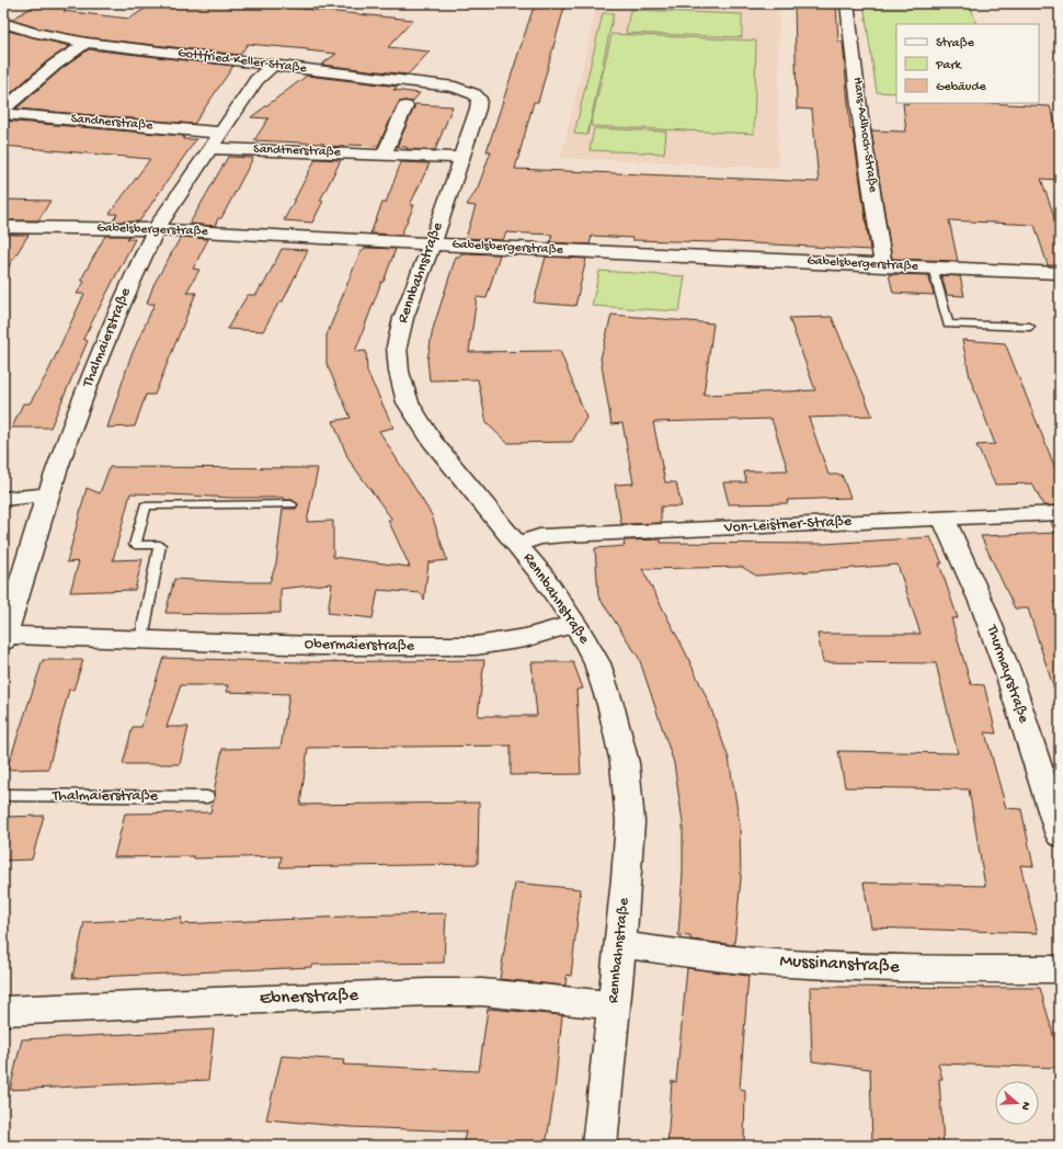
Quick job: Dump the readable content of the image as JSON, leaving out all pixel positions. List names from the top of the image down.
{
  "streets": {
    "street": [
      "Gottfried-Keller-Straße",
      "Sandnerstraße",
      "Hans-Adlhoch-Straße",
      "Sandtnerstraße",
      "Gabelsbergerstraße",
      "Rennbahnstraße",
      "Thalmaierstraße",
      "Von-Leistner-Straße",
      "Obermaierstraße",
      "Thurmayrstraße",
      "Mussinanstraße",
      "Ebnerstraße"
    ]
  },
  "crossings": [
    ["Gottfried-Keller-Straße", "Rennbahnstraße"],
    ["Gottfried-Keller-Straße", "Thalmaierstraße"],
    ["Sandnerstraße", "Sandtnerstraße"],
    ["Sandnerstraße", "Thalmaierstraße"],
    ["Hans-Adlhoch-Straße", "Gabelsbergerstraße"],
    ["Sandtnerstraße", "Rennbahnstraße"],
    ["Sandtnerstraße", "Thalmaierstraße"],
    ["Gabelsbergerstraße", "Rennbahnstraße"],
    ["Gabelsbergerstraße", "Thalmaierstraße"],
    ["Rennbahnstraße", "Von-Leistner-Straße"],
    ["Rennbahnstraße", "Obermaierstraße"],
    ["Rennbahnstraße", "Mussinanstraße"],
    ["Rennbahnstraße", "Ebnerstraße"],
    ["Thalmaierstraße", "Obermaierstraße"],
    ["Von-Leistner-Straße", "Thurmayrstraße"]
  ],
  "legend": ["Straße", "Park", "Gebäude"],
  "north": "right"
}
